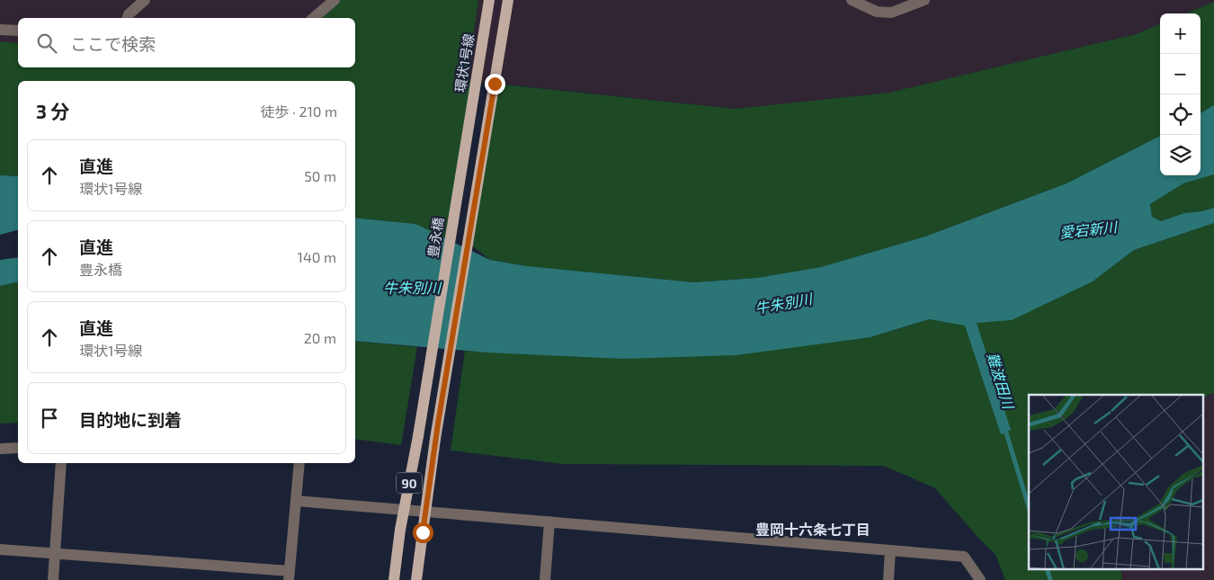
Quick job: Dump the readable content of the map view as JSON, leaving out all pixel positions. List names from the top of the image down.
{
  "streets": {
    "main road": ["環状1号線", "豊永橋", "90"]
  },
  "crossings": [
    ["環状1号線", "豊永橋"]
  ],
  "districts": ["豊岡十六条七丁目"],
  "water": ["愛宕新川", "牛朱別川", "難波田川"],
  "page": {
    "map_buttons": ["+", "−"],
    "search": "ここで検索",
    "heading": ["3 分", "徒歩 · 210 m"],
    "list": [
      ["直進", "環状1号線", "50 m"],
      ["直進", "豊永橋", "140 m"],
      ["直進", "環状1号線", "20 m"],
      "目的地に到着"
    ]
  }
}
